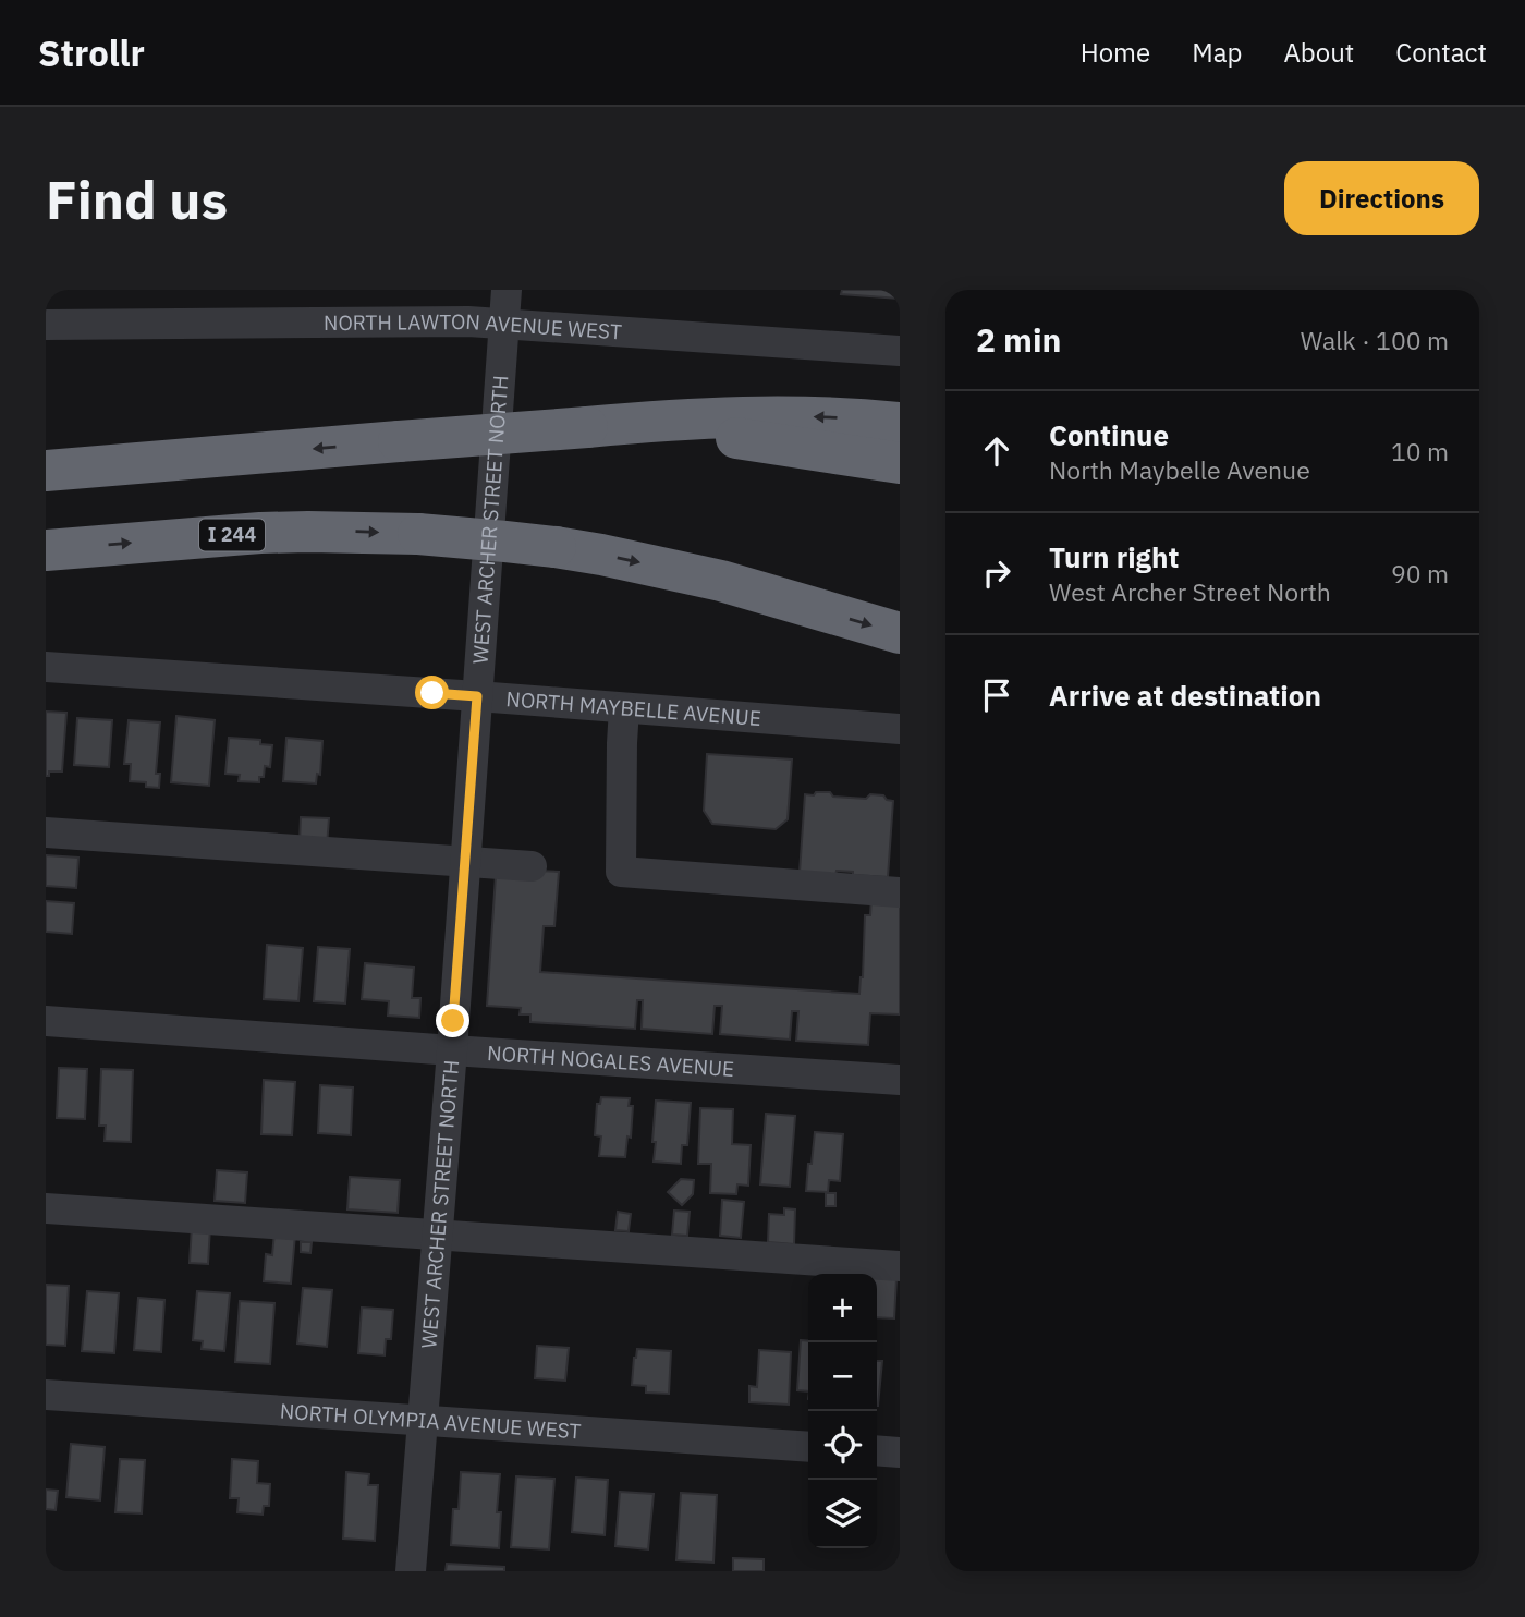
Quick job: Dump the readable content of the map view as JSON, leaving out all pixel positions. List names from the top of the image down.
{
  "streets": {
    "highway": ["I 244"],
    "street": [
      "NORTH LAWTON AVENUE WEST",
      "WEST ARCHER STREET NORTH",
      "NORTH MAYBELLE AVENUE",
      "NORTH NOGALES AVENUE",
      "NORTH OLYMPIA AVENUE WEST"
    ]
  },
  "crossings": [
    ["NORTH LAWTON AVENUE WEST", "WEST ARCHER STREET NORTH"],
    ["WEST ARCHER STREET NORTH", "NORTH MAYBELLE AVENUE"],
    ["WEST ARCHER STREET NORTH", "NORTH NOGALES AVENUE"],
    ["WEST ARCHER STREET NORTH", "NORTH OLYMPIA AVENUE WEST"]
  ],
  "page": {
    "header": "Strollr",
    "nav": [
      "Home",
      "Map",
      "About",
      "Contact"
    ],
    "buttons": "Directions",
    "title": "Find us",
    "heading": ["2 min", "Walk · 100 m"],
    "list": [
      ["Continue", "North Maybelle Avenue", "10 m"],
      ["Turn right", "West Archer Street North", "90 m"],
      "Arrive at destination"
    ],
    "map_buttons": ["+", "−"]
  }
}
